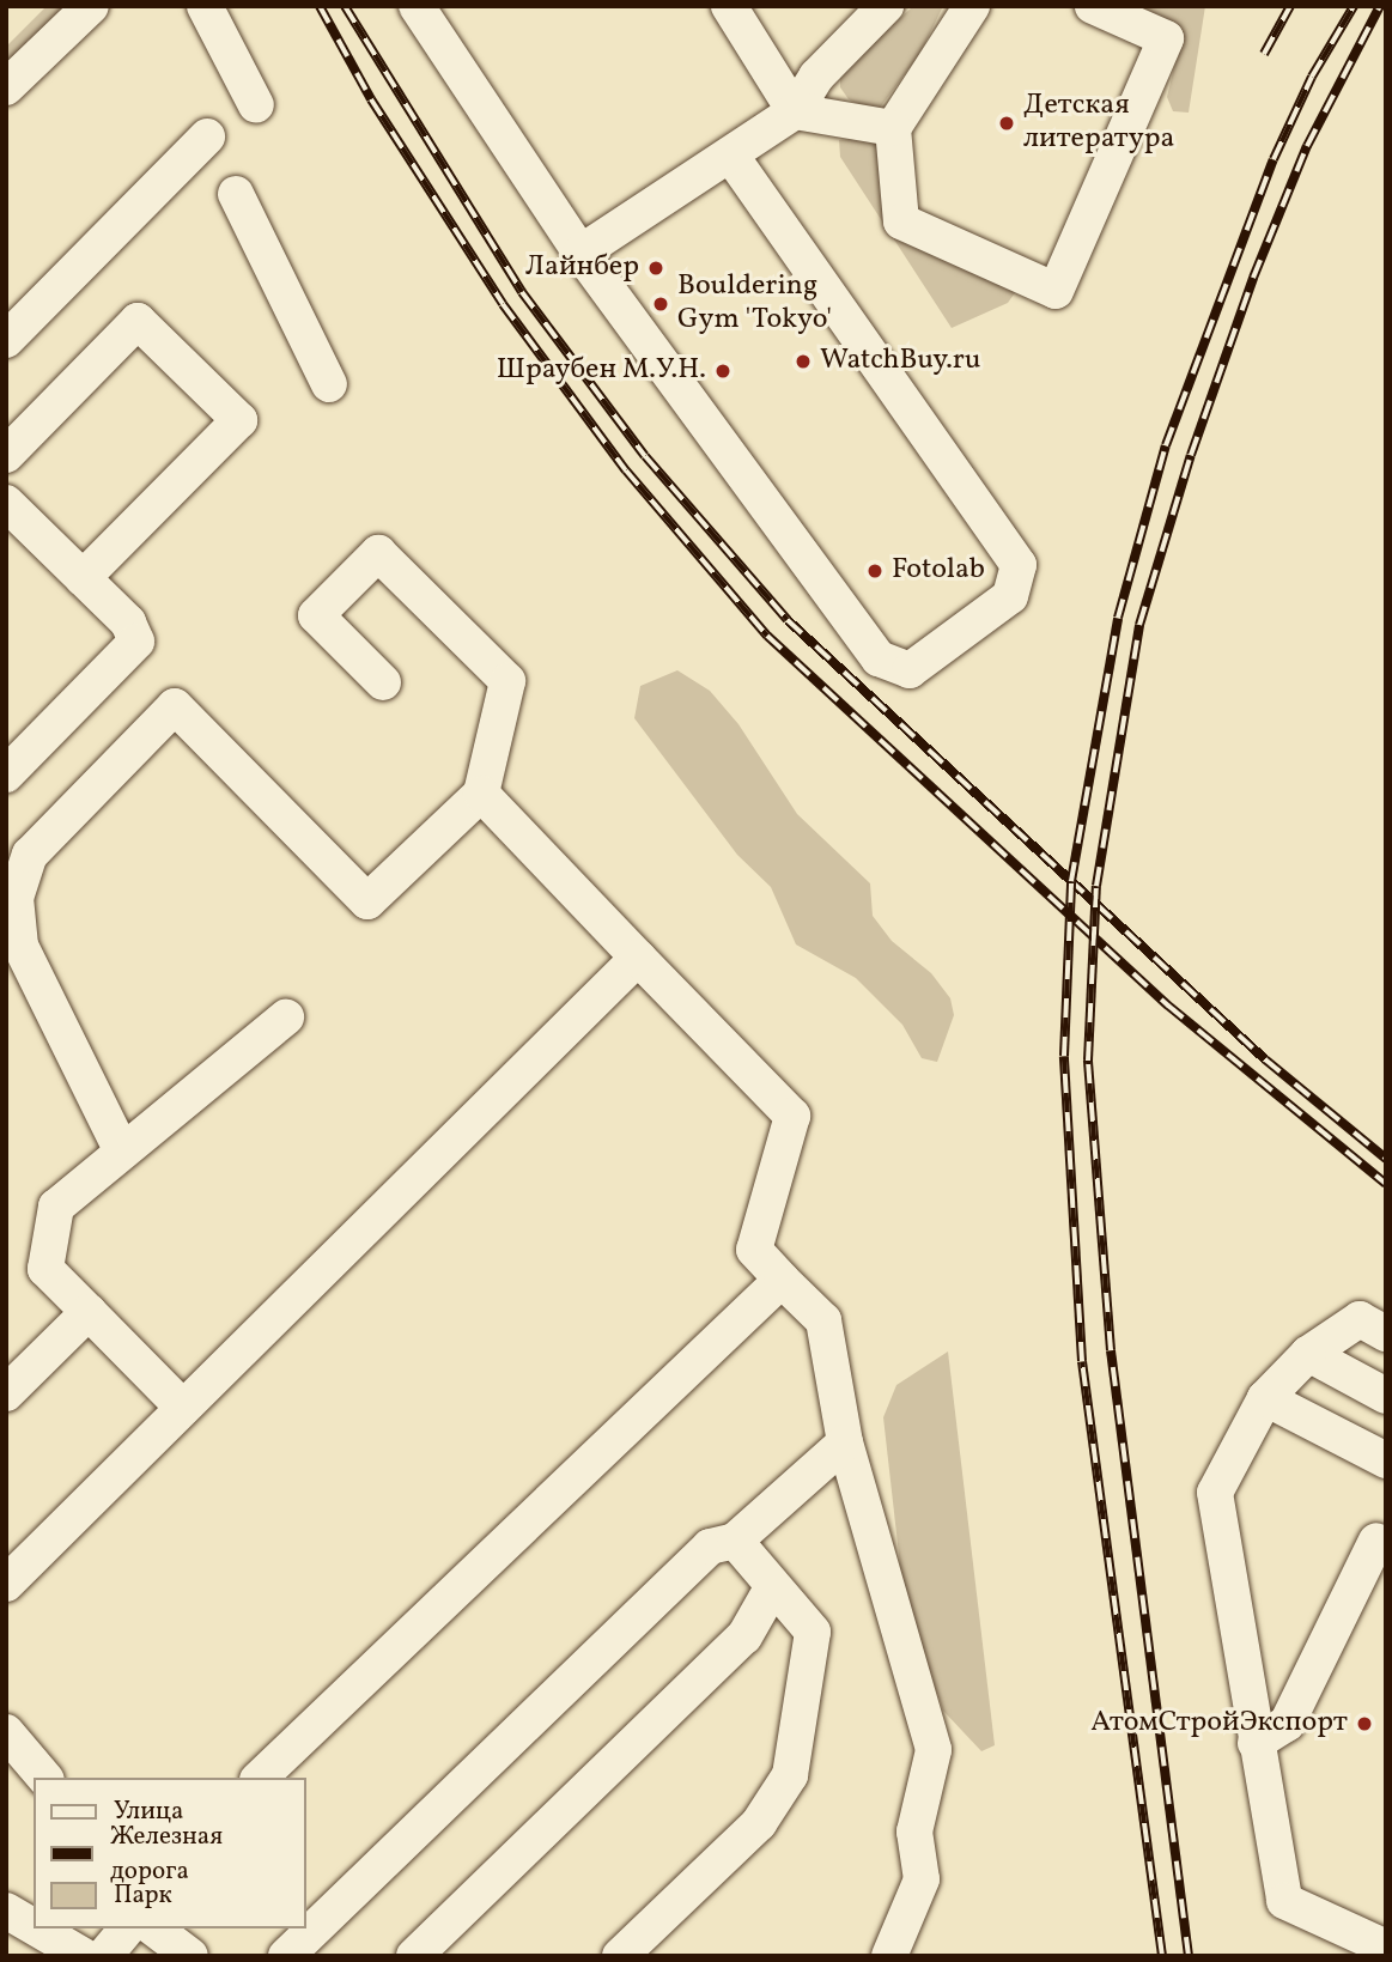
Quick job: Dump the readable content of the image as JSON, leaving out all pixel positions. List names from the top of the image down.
{
  "places": [
    "Детская литература",
    "Лайнбер",
    "Bouldering Gym 'Tokyo'",
    "WatchBuy.ru",
    "Шраубен М.У.Н.",
    "Fotolab",
    "АтомСтройЭкспорт"
  ],
  "legend": ["Улица", "Железная дорога", "Парк"]
}
